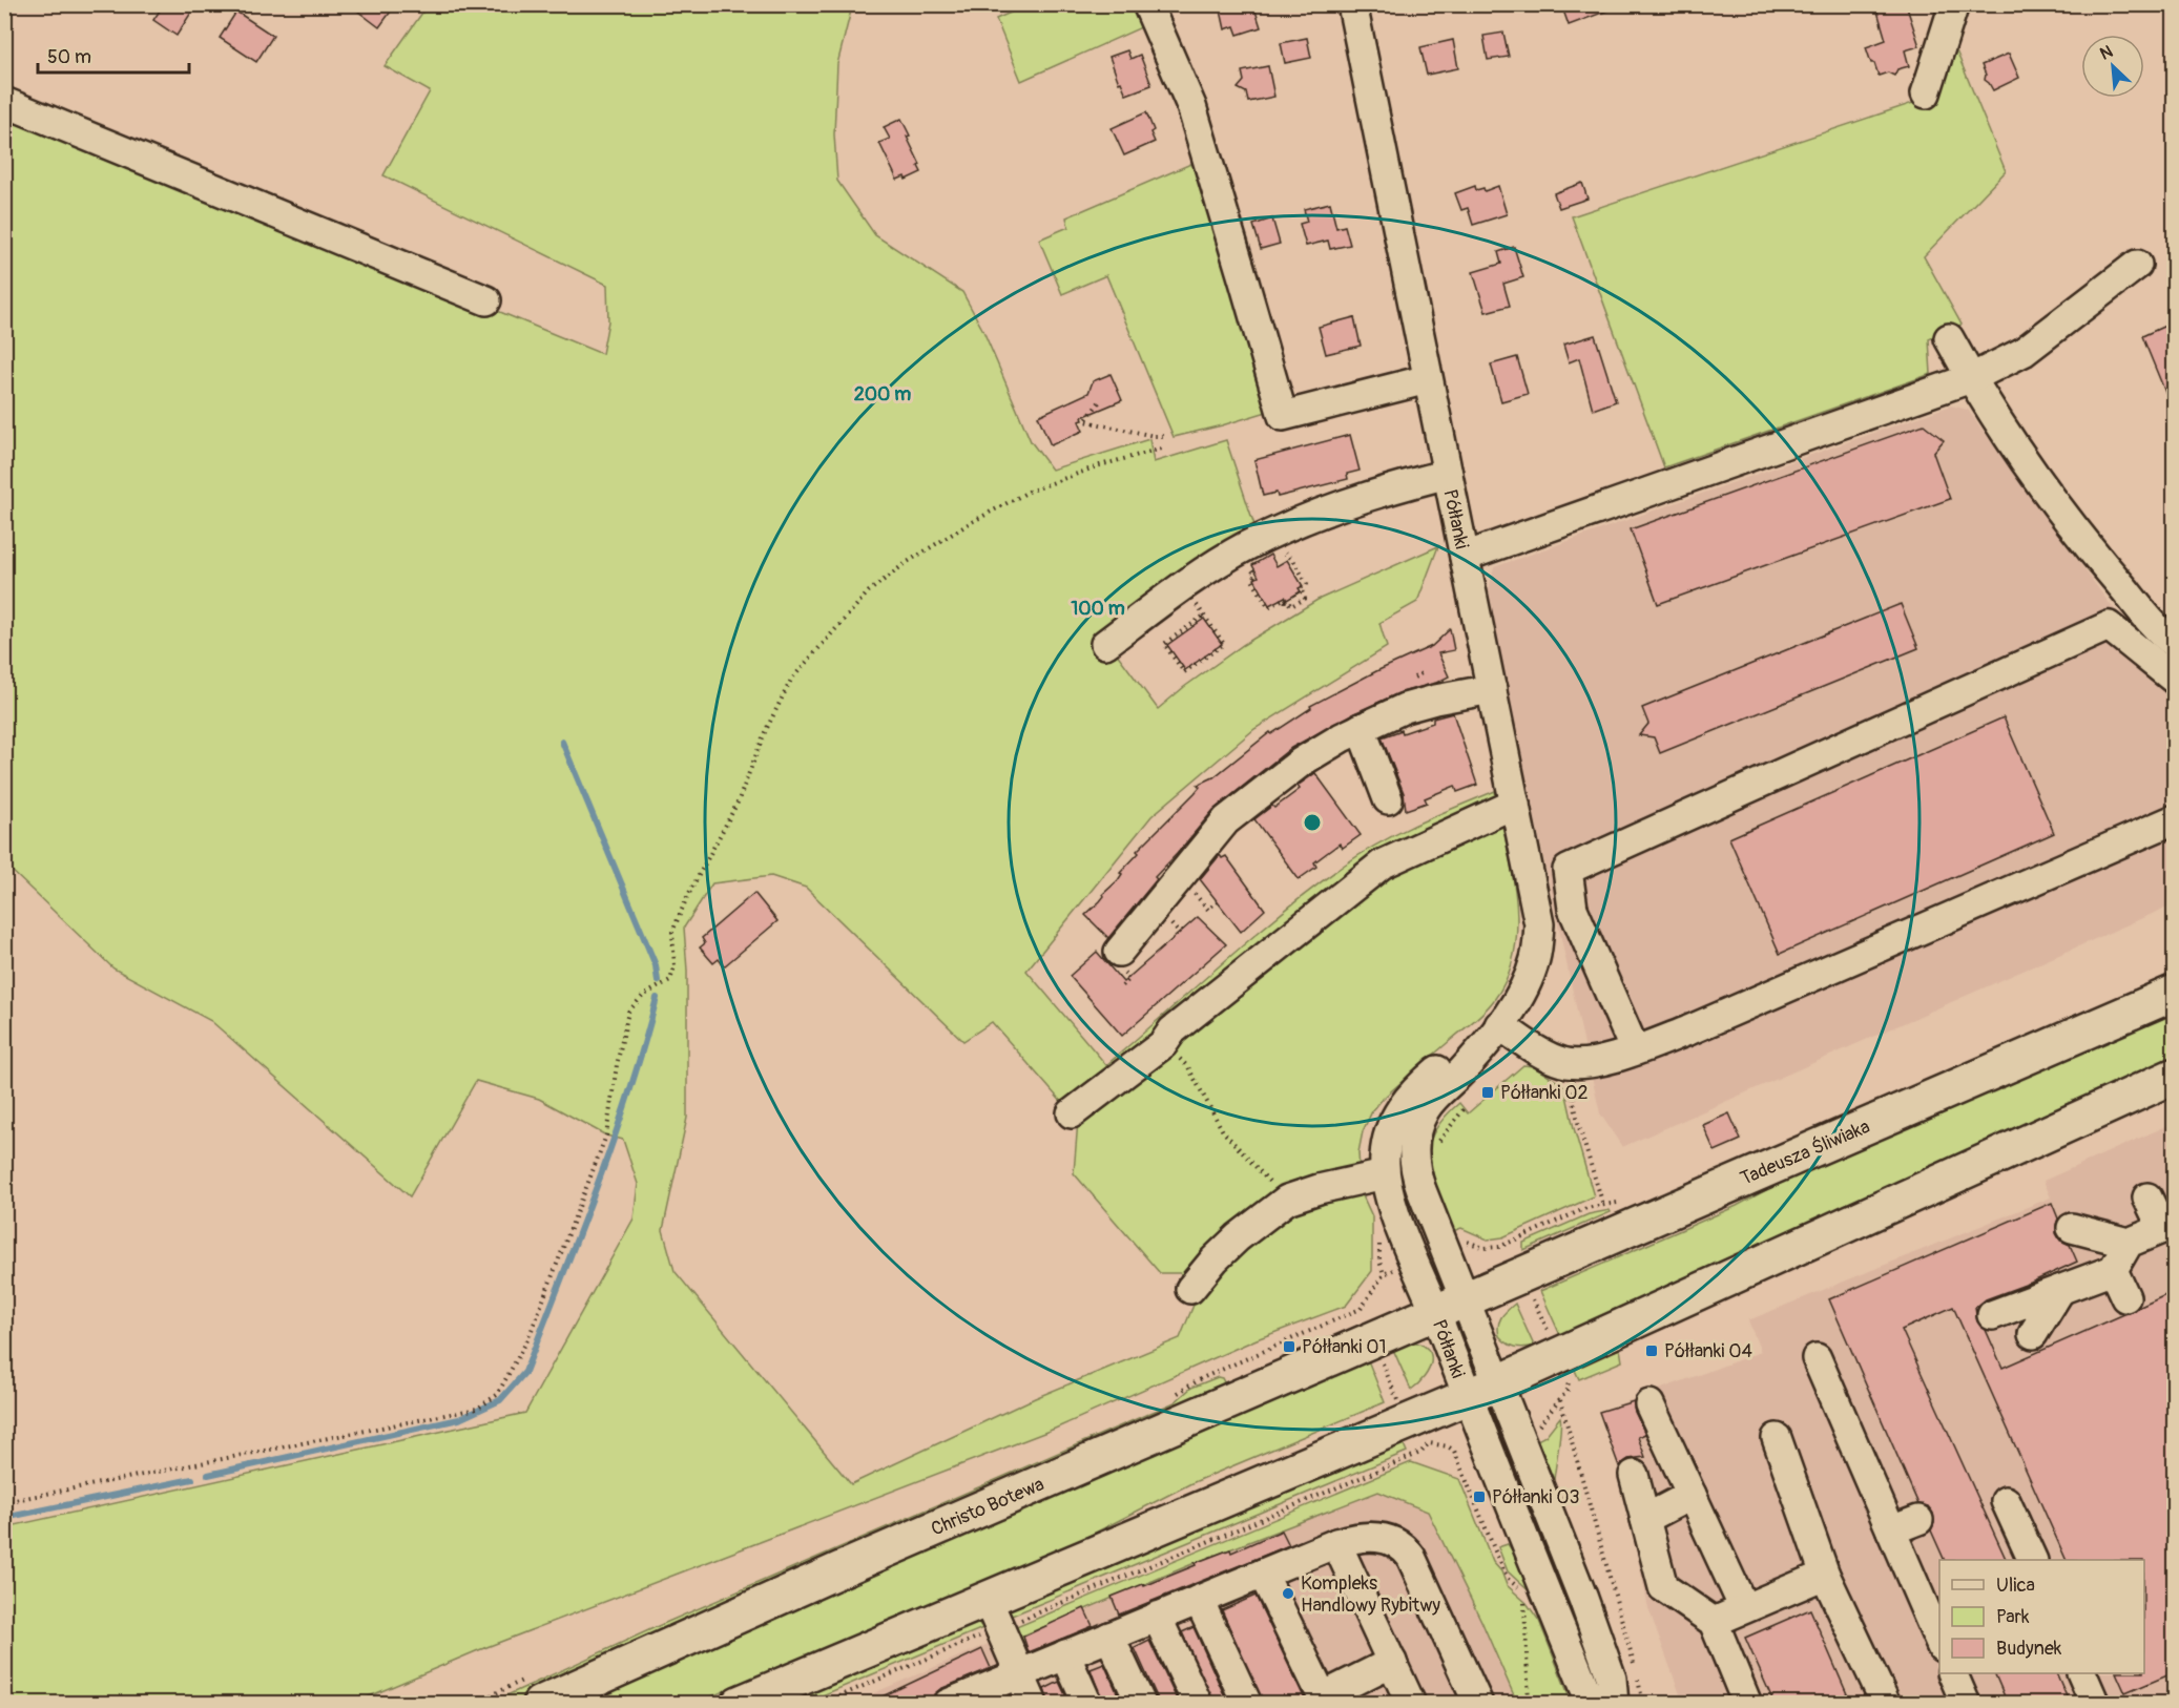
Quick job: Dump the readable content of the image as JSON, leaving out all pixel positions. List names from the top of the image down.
{
  "streets": {
    "main road": ["Tadeusza Śliwiaka", "Christo Botewa"],
    "street": ["Półłanki"]
  },
  "crossings": [
    ["Półłanki", "Tadeusza Śliwiaka"],
    ["Półłanki", "Christo Botewa"],
    ["Tadeusza Śliwiaka", "Christo Botewa"]
  ],
  "places": {
    "transit": [
      "Półłanki 02",
      "Półłanki 01",
      "Półłanki 04",
      "Półłanki 03"
    ],
    "other": ["Kompleks Handlowy Rybitwy"]
  },
  "legend": ["Ulica", "Park", "Budynek"],
  "scale_bar": "50 m",
  "north": "top left",
  "rings": ["200 m", "100 m"]
}
